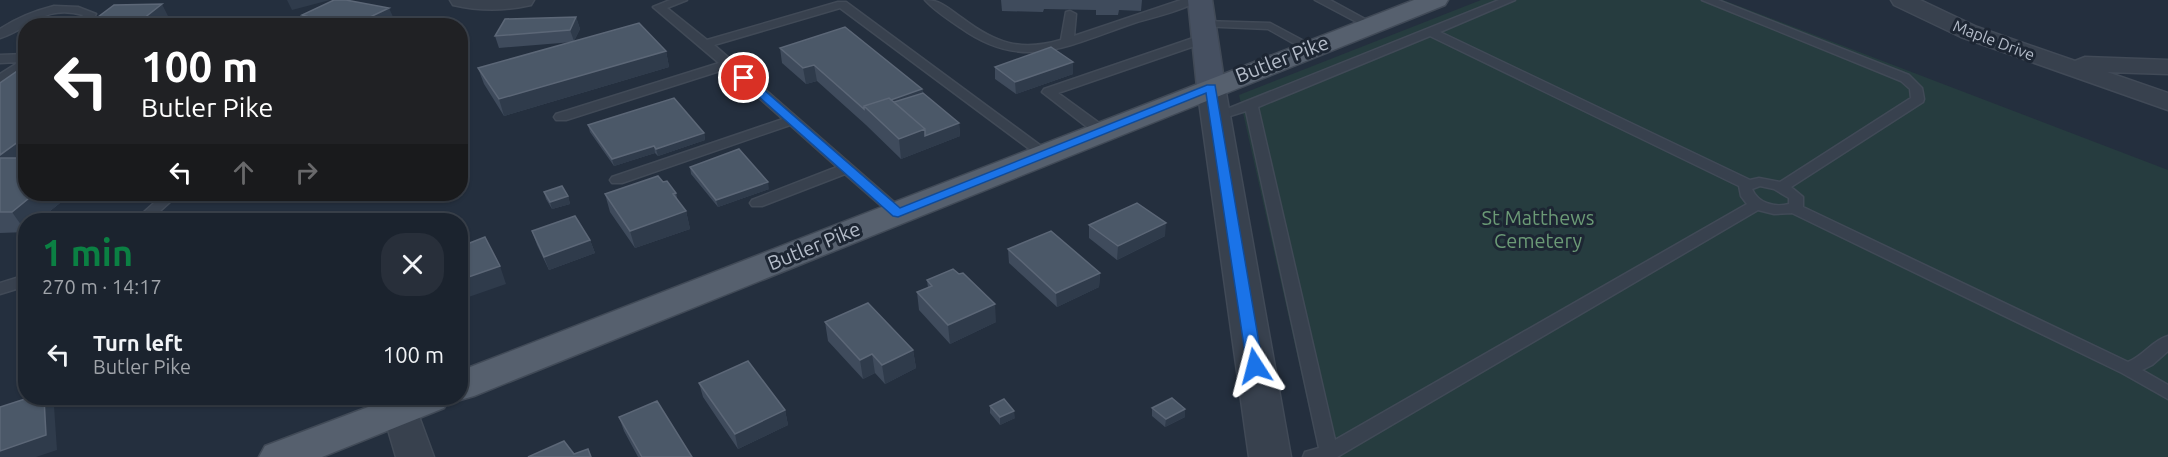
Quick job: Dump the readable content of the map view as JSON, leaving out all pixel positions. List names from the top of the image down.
{
  "streets": {
    "main road": ["Butler Pike"],
    "street": ["Maple Drive"]
  },
  "parks": ["St Matthews Cemetery"],
  "page": {
    "turn": ["100 m", "Butler Pike"],
    "heading": ["1 min", "270 m · 14:17"],
    "list": [
      {
        "name": "Turn left",
        "note": "Butler Pike",
        "value": "100 m"
      }
    ]
  }
}
